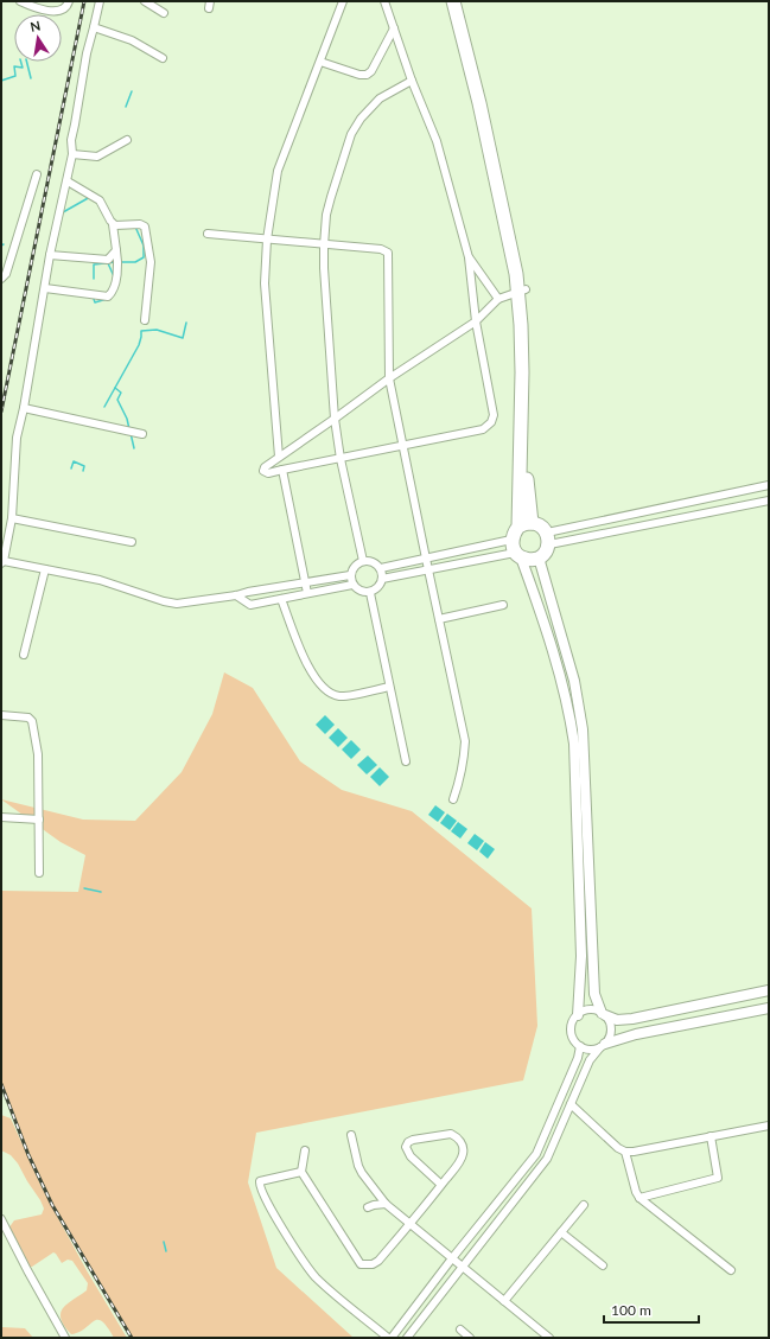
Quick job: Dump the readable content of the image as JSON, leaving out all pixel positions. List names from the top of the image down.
{
  "scale_bar": "100 m",
  "north": "top"
}
